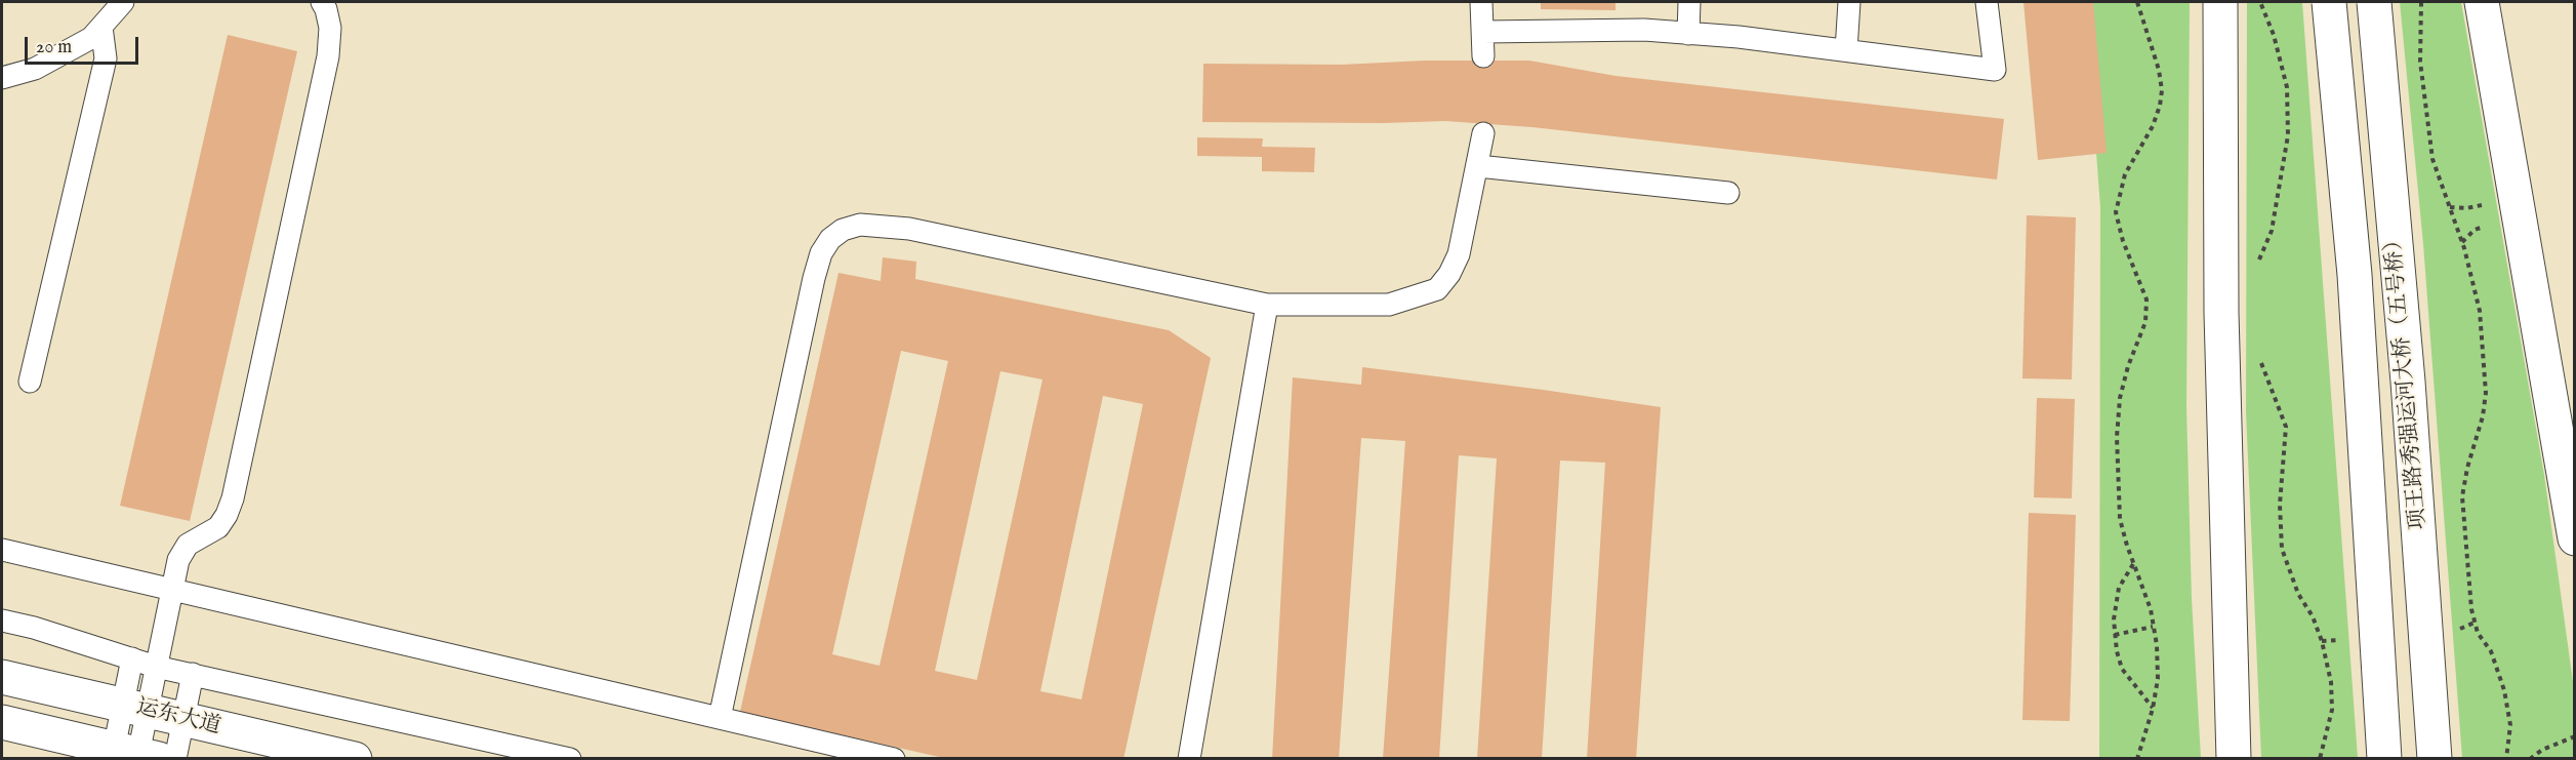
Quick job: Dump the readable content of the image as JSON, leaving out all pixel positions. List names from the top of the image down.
{
  "streets": {
    "main road": ["项王路秀强运河大桥（五号桥）", "运东大道"]
  },
  "scale_bar": "20 m"
}
